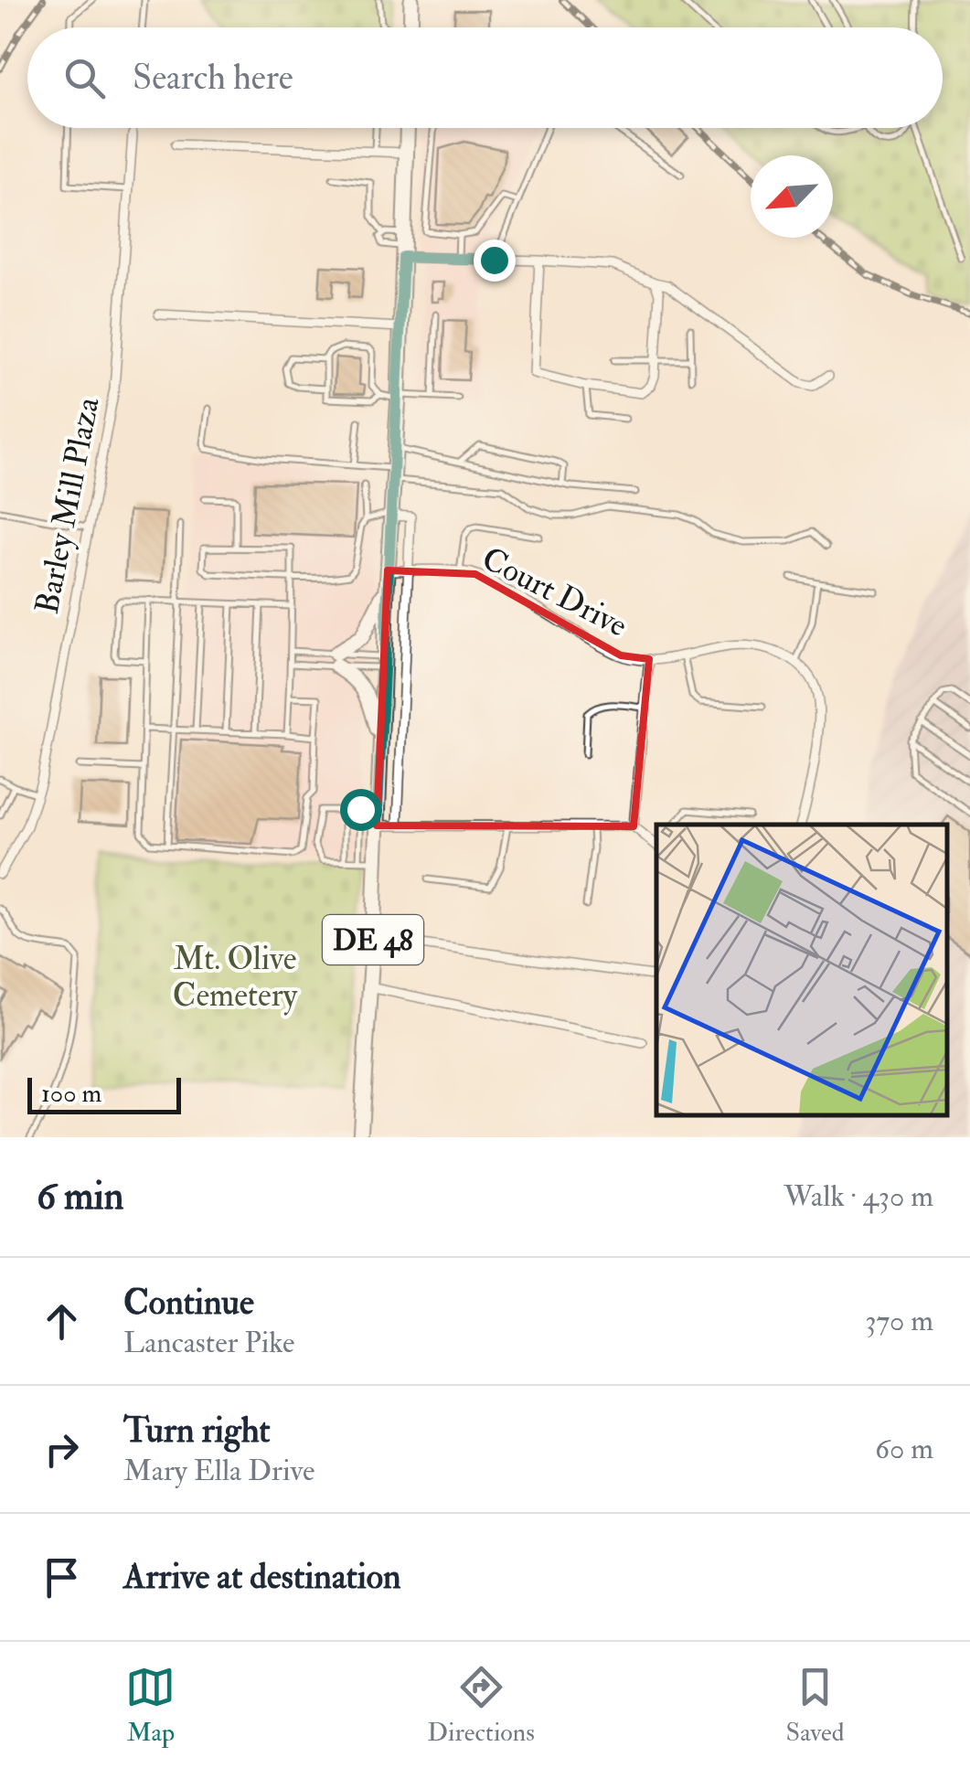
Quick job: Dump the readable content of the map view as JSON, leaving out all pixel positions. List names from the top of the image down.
{
  "streets": {
    "main road": ["DE 48"],
    "street": ["Barley Mill Plaza", "Court Drive"]
  },
  "crossings": [
    ["Court Drive", "DE 48"]
  ],
  "parks": ["Mt. Olive Cemetery"],
  "scale_bar": "100 m",
  "north": "bottom left",
  "page": {
    "search": "Search here",
    "scale": "100 m",
    "heading": ["6 min", "Walk · 430 m"],
    "list": [
      ["Continue", "Lancaster Pike", "370 m"],
      ["Turn right", "Mary Ella Drive", "60 m"],
      "Arrive at destination"
    ],
    "nav": ["Map", "Directions", "Saved"]
  }
}
